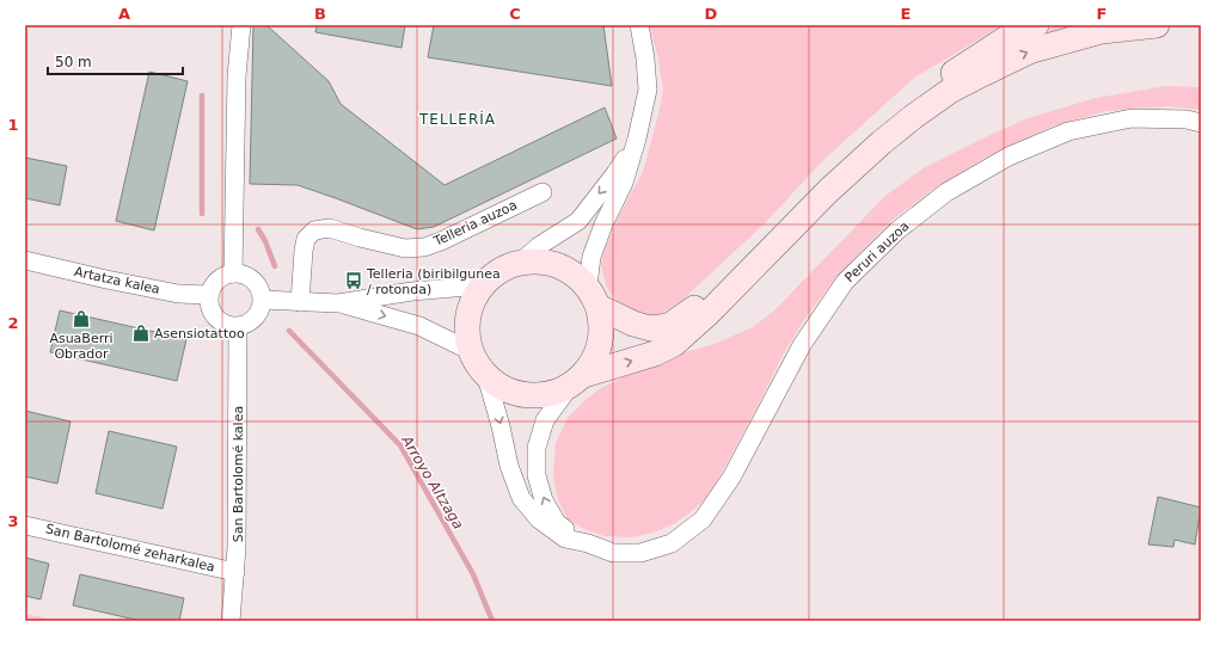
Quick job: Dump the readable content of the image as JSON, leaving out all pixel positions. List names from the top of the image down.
{
  "streets": {
    "street": [
      "Telleria auzoa",
      "Peruri auzoa",
      "Artatza kalea",
      "San Bartolomé kalea",
      "San Bartolomé zeharkalea"
    ]
  },
  "crossings": [
    ["Artatza kalea", "San Bartolomé kalea"],
    ["San Bartolomé kalea", "San Bartolomé zeharkalea"]
  ],
  "districts": ["TELLERÍA"],
  "water": ["Arroyo Altzaga"],
  "places": {
    "bus stop": ["Telleria (biribilgunea / rotonda)"],
    "shop": ["AsuaBerri Obrador", "Asensiotattoo"]
  },
  "scale_bar": "50 m",
  "grid": {
    "columns": [
      "A",
      "B",
      "C",
      "D",
      "E",
      "F"
    ],
    "rows": ["1", "2", "3"]
  }
}
